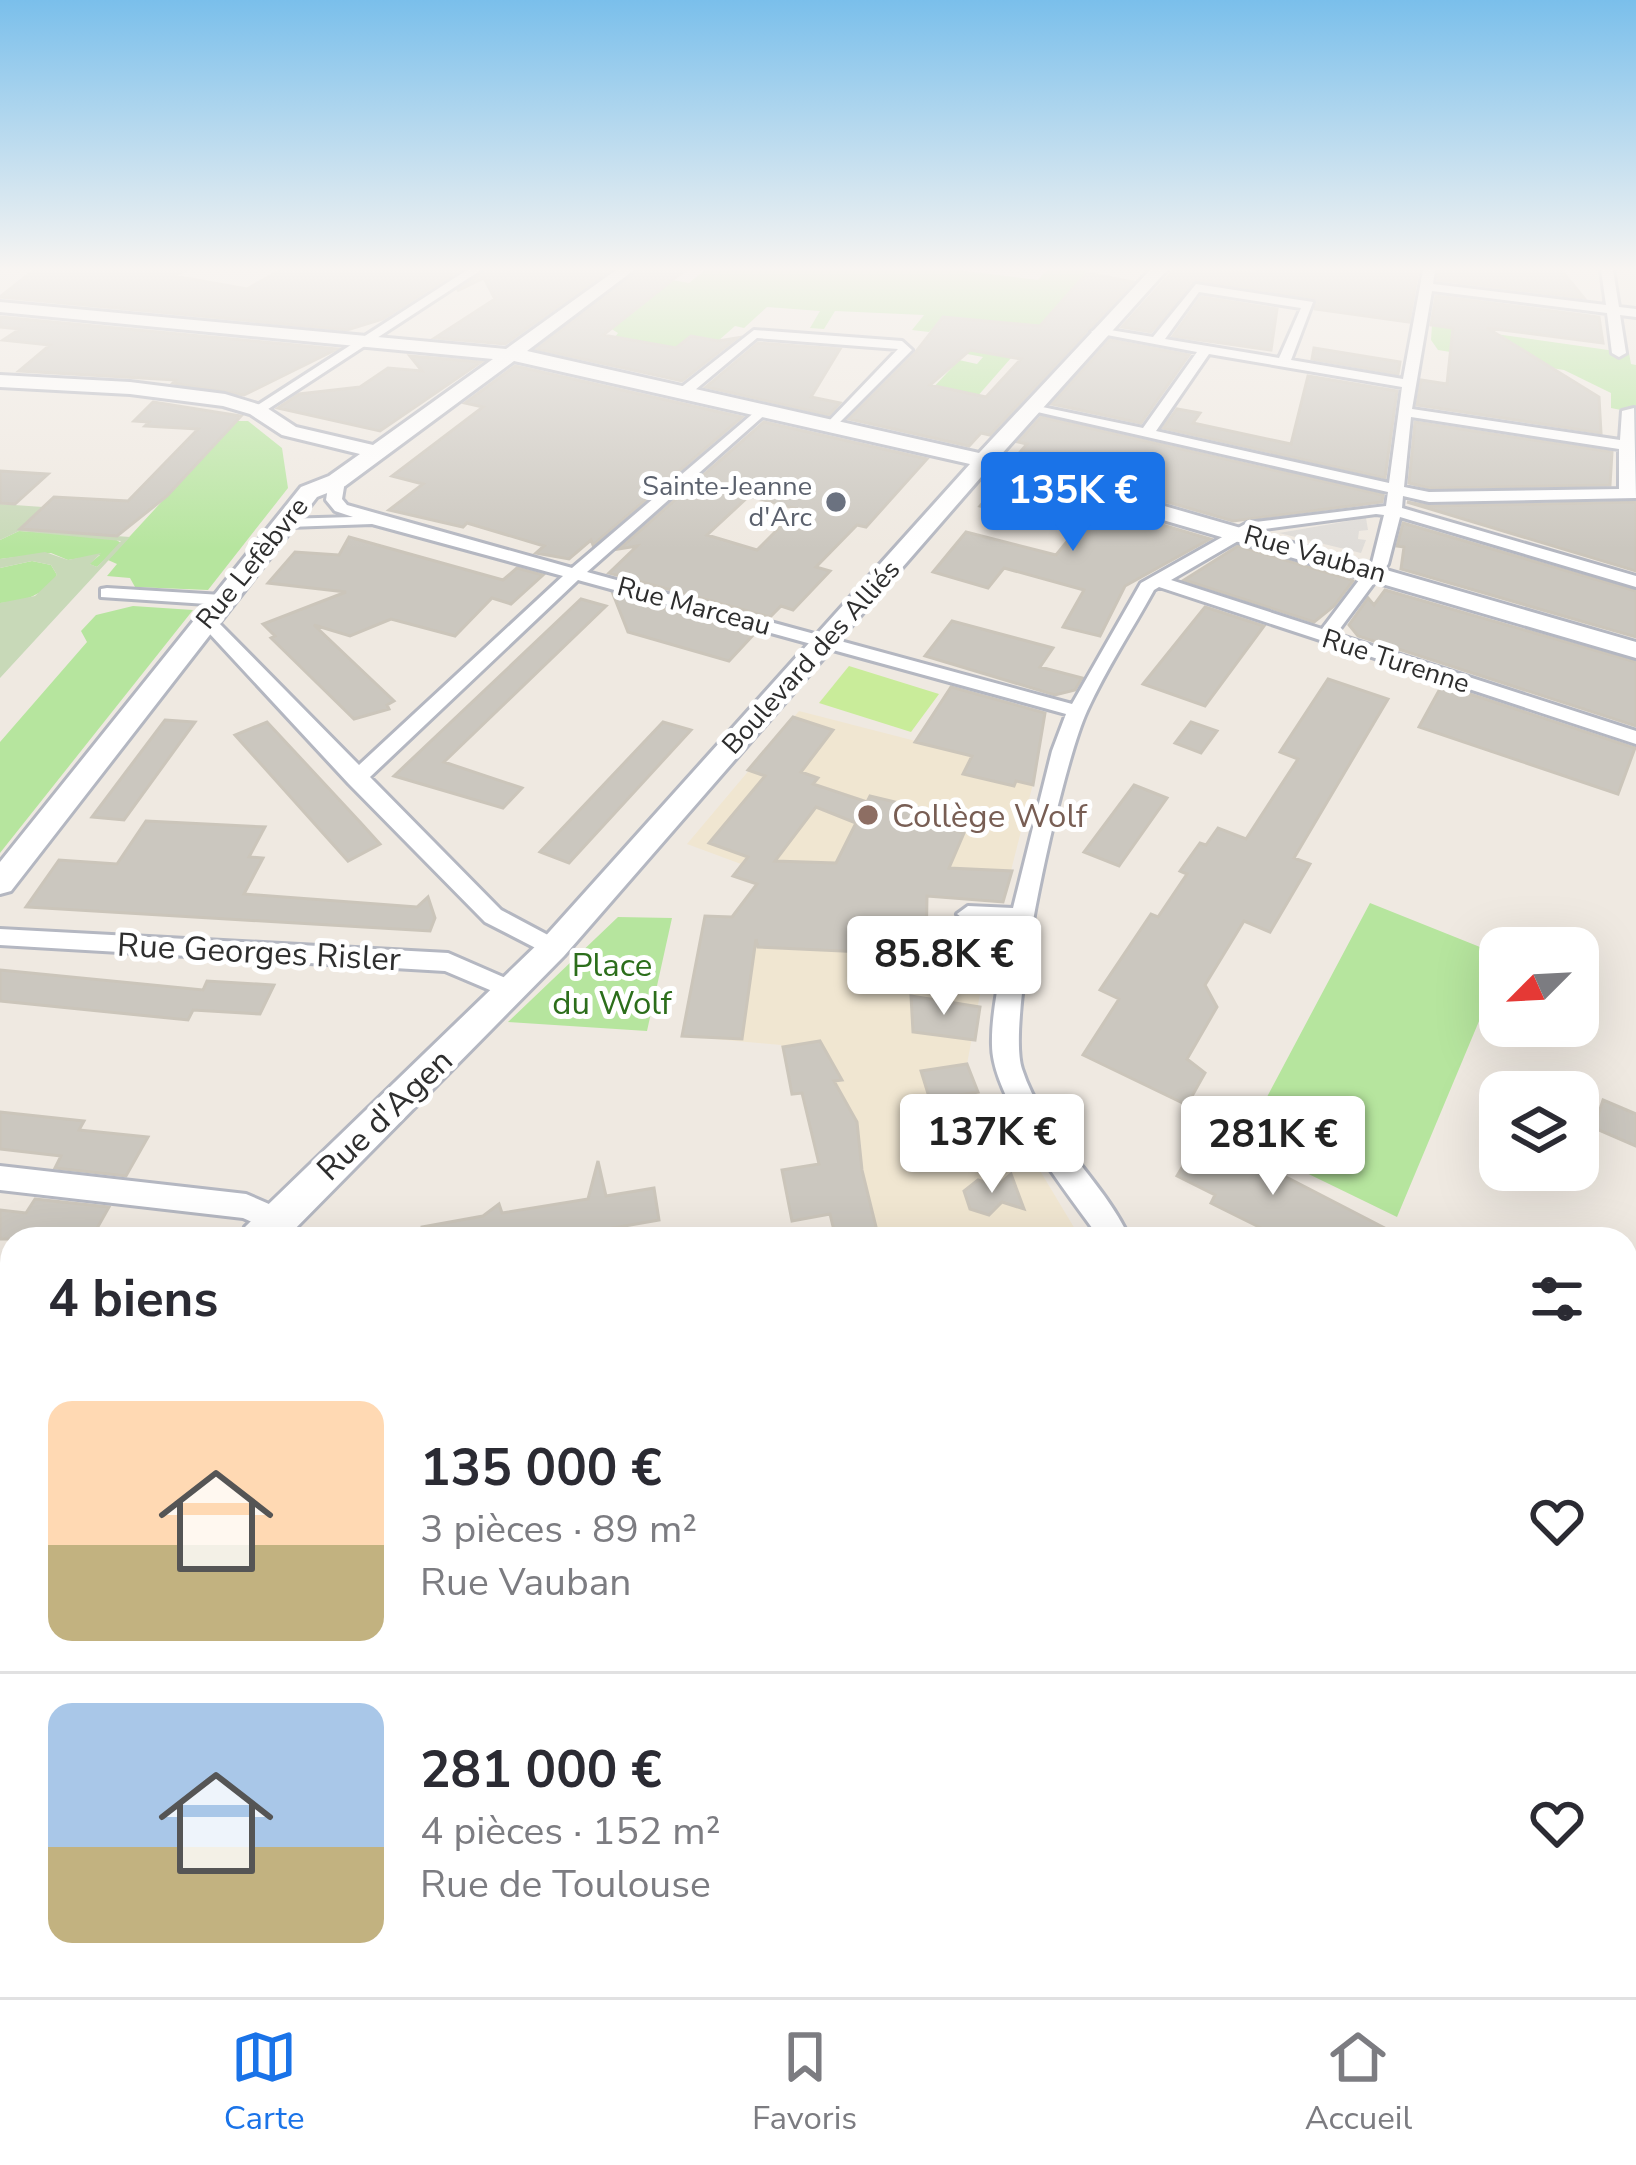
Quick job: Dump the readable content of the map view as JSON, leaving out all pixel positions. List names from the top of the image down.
{
  "streets": {
    "main road": [
      "Rue Vauban",
      "Rue Lefèbvre",
      "Boulevard des Alliés",
      "Rue d'Agen"
    ],
    "street": ["Rue Marceau", "Rue Turenne", "Rue Georges Risler"]
  },
  "crossings": [
    ["Rue Vauban", "Boulevard des Alliés"],
    ["Rue Lefèbvre", "Rue Marceau"],
    ["Rue Marceau", "Boulevard des Alliés"],
    ["Boulevard des Alliés", "Rue Georges Risler"],
    ["Boulevard des Alliés", "Rue d'Agen"],
    ["Rue Georges Risler", "Rue d'Agen"]
  ],
  "parks": ["Place du Wolf"],
  "places": ["Sainte-Jeanne d'Arc", "Collège Wolf"],
  "north": "bottom left",
  "page": {
    "price": [
      "135K €",
      "85.8K €",
      "137K €",
      "281K €"
    ],
    "heading": "4 biens",
    "list": [
      {
        "name": "135 000 €",
        "note": "3 pièces · 89 m² · Rue Vauban"
      },
      {
        "name": "281 000 €",
        "note": "4 pièces · 152 m² · Rue de Toulouse"
      }
    ],
    "tabs": ["Carte", "Favoris", "Accueil"]
  }
}
